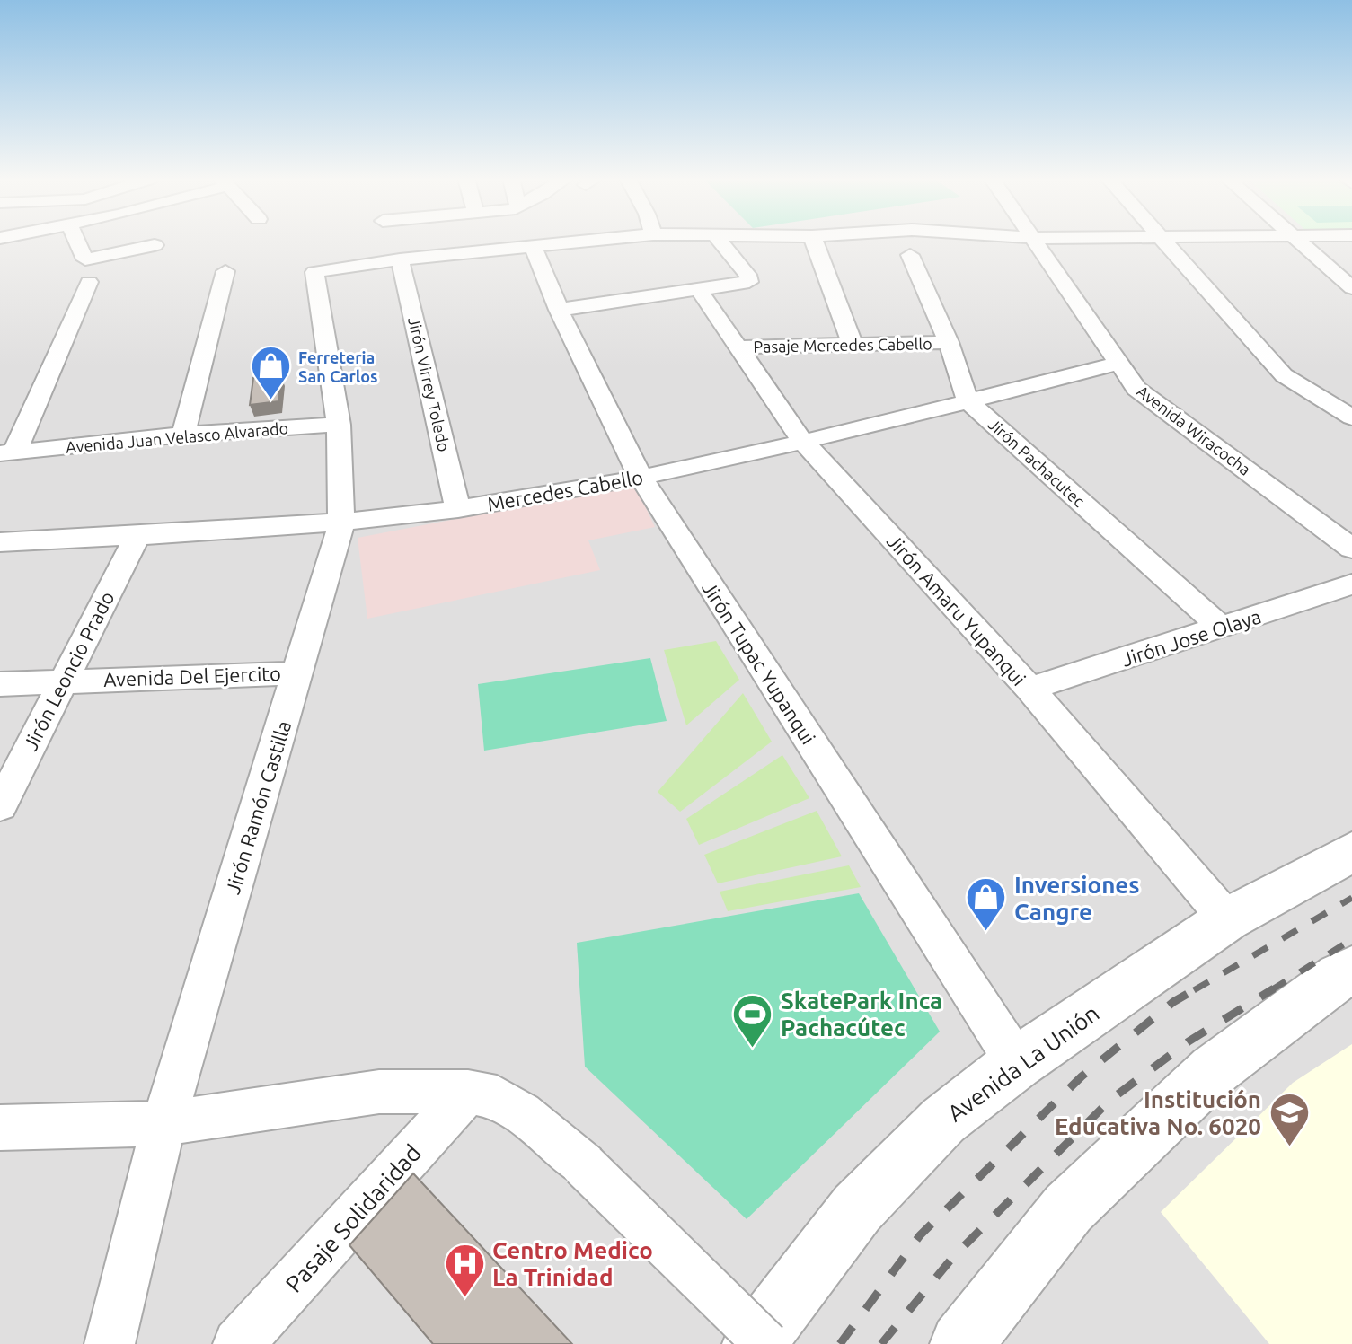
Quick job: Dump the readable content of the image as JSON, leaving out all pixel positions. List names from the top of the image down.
{
  "streets": {
    "street": [
      "Pasaje Mercedes Cabello",
      "Jirón Virrey Toledo",
      "Avenida Wiracocha",
      "Avenida Juan Velasco Alvarado",
      "Jirón Pachacutec",
      "Mercedes Cabello",
      "Jirón Amaru Yupanqui",
      "Jirón Jose Olaya",
      "Jirón Tupac Yupanqui",
      "Jirón Leoncio Prado",
      "Avenida Del Ejercito",
      "Jirón Ramón Castilla",
      "Avenida La Unión",
      "Pasaje Solidaridad"
    ]
  },
  "crossings": [
    ["Pasaje Mercedes Cabello", "Jirón Amaru Yupanqui"],
    ["Jirón Virrey Toledo", "Mercedes Cabello"],
    ["Jirón Virrey Toledo", "Jirón Ramón Castilla"],
    ["Avenida Wiracocha", "Mercedes Cabello"],
    ["Avenida Juan Velasco Alvarado", "Jirón Ramón Castilla"],
    ["Jirón Pachacutec", "Mercedes Cabello"],
    ["Jirón Pachacutec", "Jirón Jose Olaya"],
    ["Mercedes Cabello", "Jirón Amaru Yupanqui"],
    ["Mercedes Cabello", "Jirón Tupac Yupanqui"],
    ["Mercedes Cabello", "Jirón Leoncio Prado"],
    ["Mercedes Cabello", "Jirón Ramón Castilla"],
    ["Jirón Amaru Yupanqui", "Jirón Jose Olaya"],
    ["Jirón Amaru Yupanqui", "Avenida La Unión"],
    ["Jirón Tupac Yupanqui", "Avenida La Unión"],
    ["Jirón Leoncio Prado", "Avenida Del Ejercito"],
    ["Avenida Del Ejercito", "Jirón Ramón Castilla"]
  ],
  "places": {
    "shop": ["Ferreteria San Carlos", "Inversiones Cangre"],
    "sports": ["SkatePark Inca Pachacútec"],
    "school or university": ["Institución Educativa No. 6020"],
    "hospital": ["Centro Medico La Trinidad"]
  }
}
